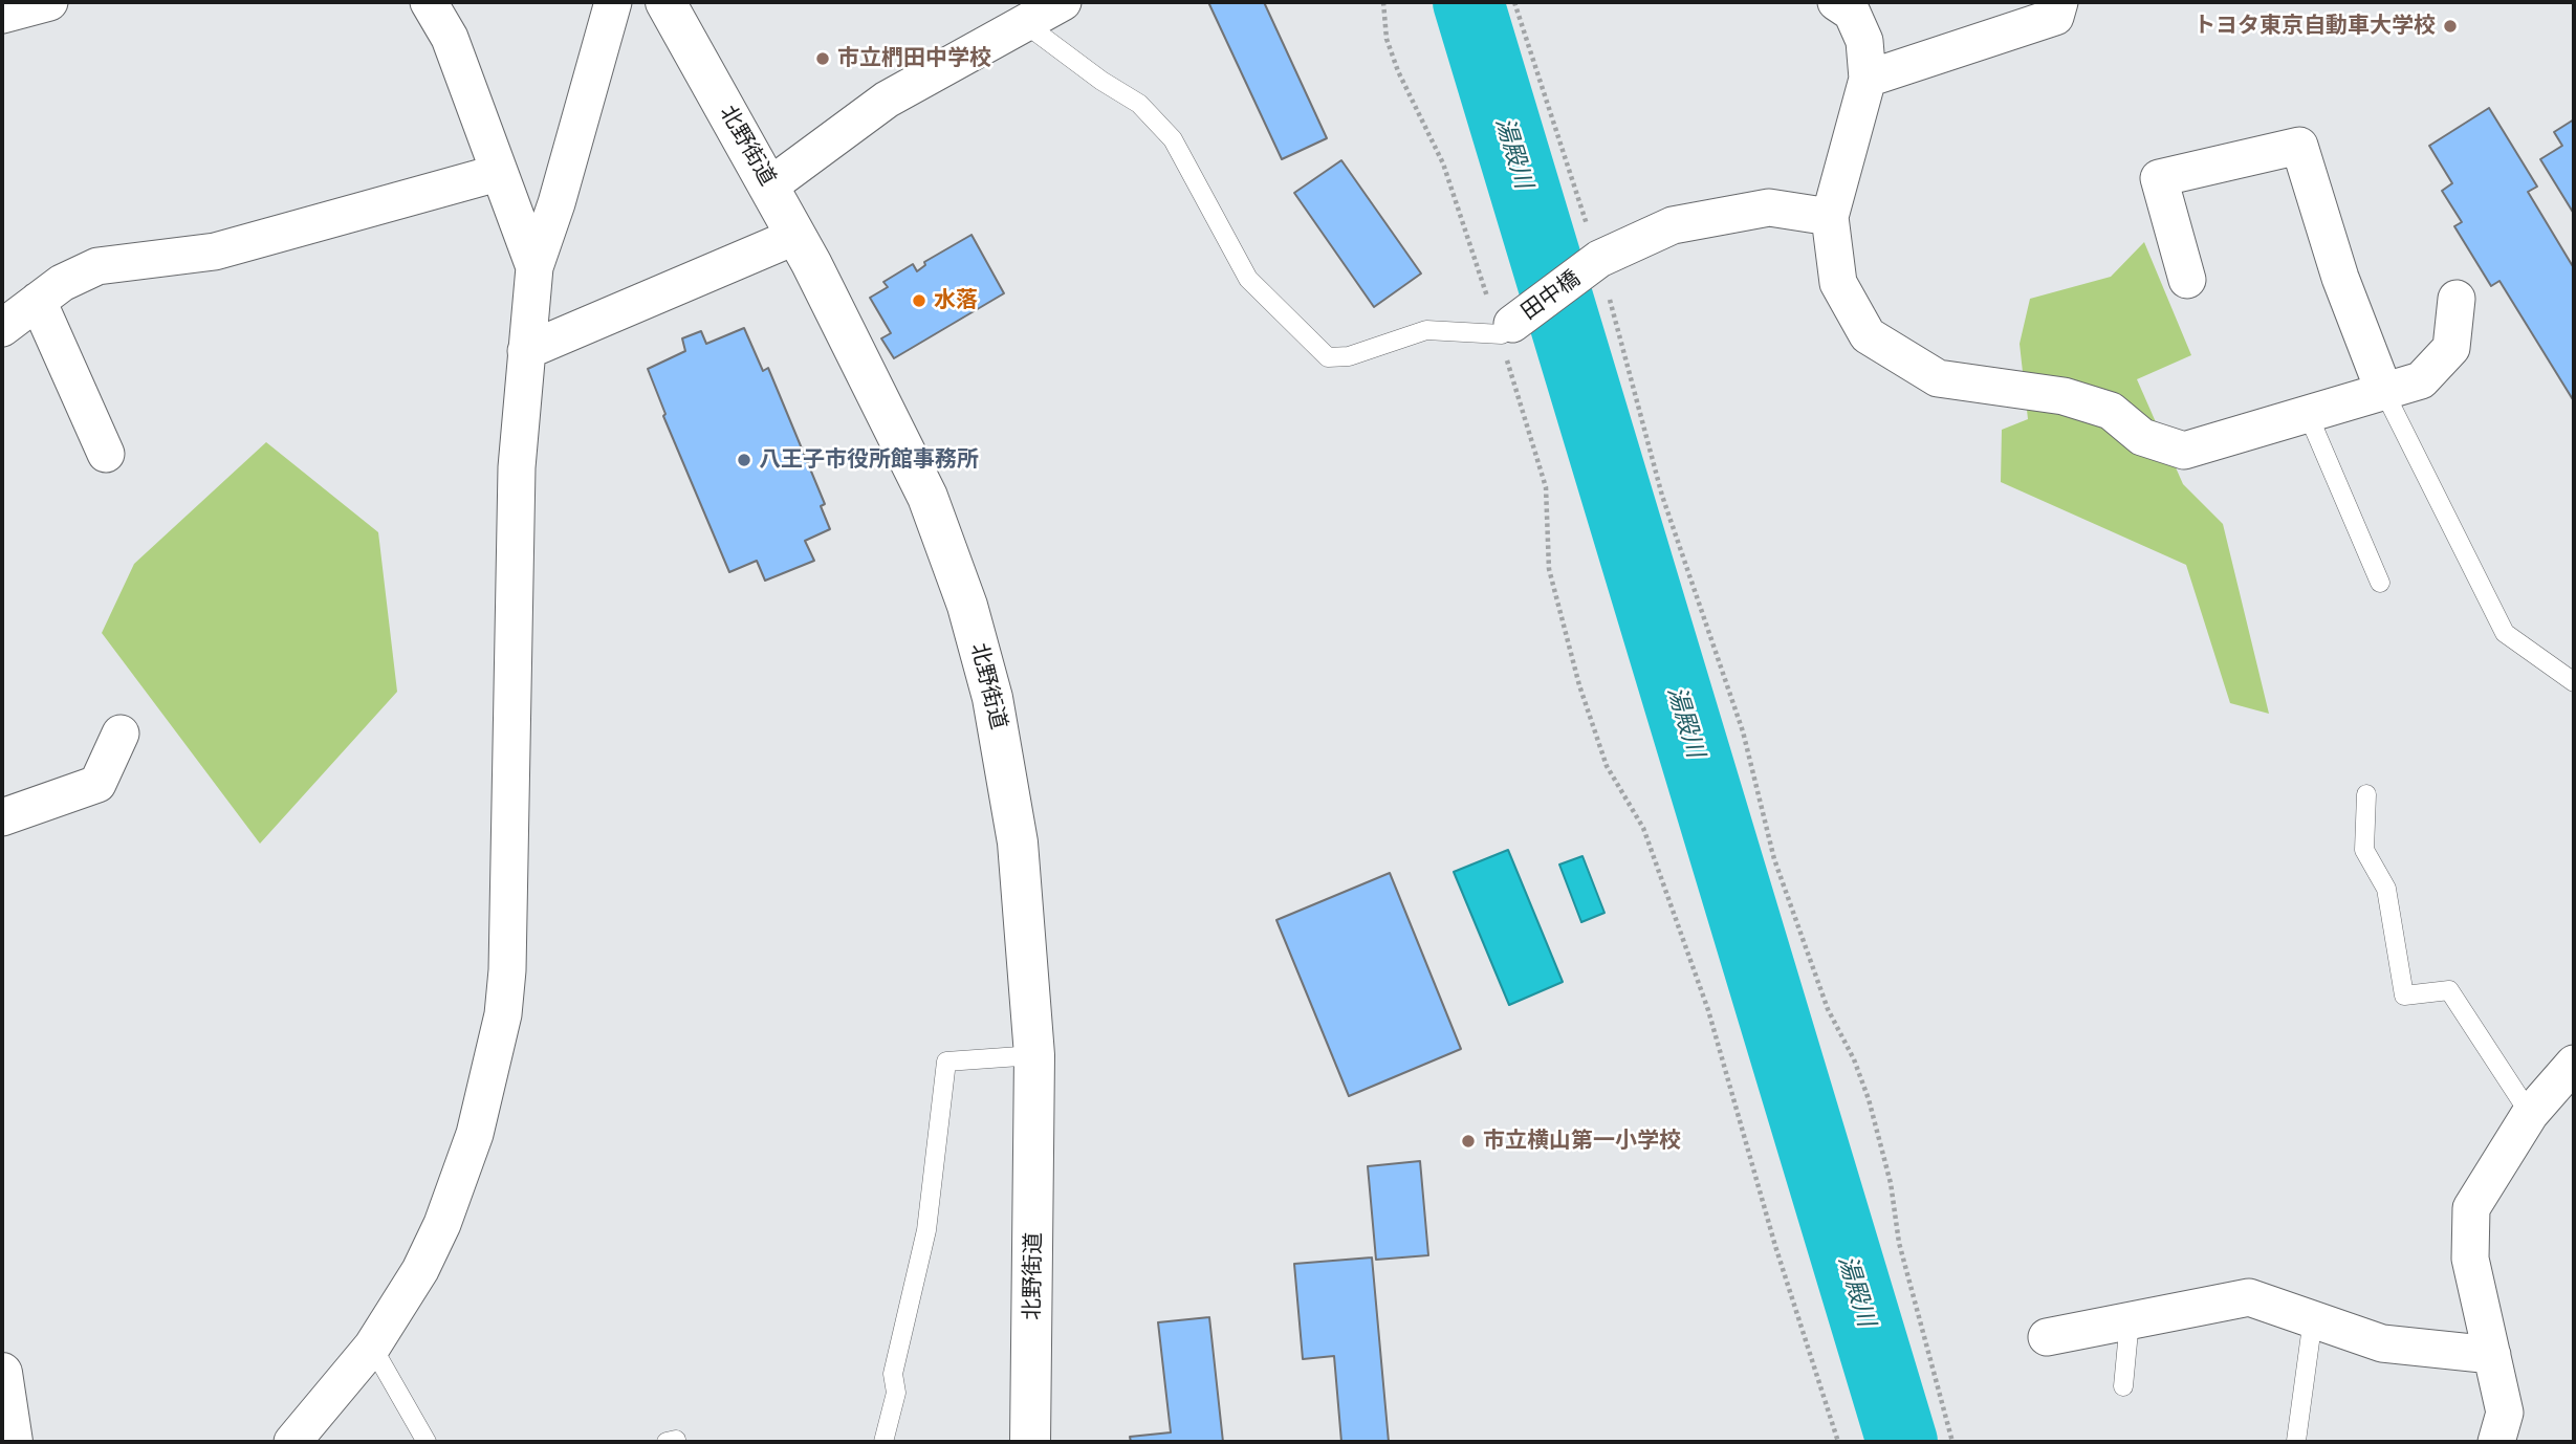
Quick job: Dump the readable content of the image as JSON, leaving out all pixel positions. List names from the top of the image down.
{
  "streets": {
    "main road": ["北野街道"],
    "street": ["田中橋"]
  },
  "water": ["湯殿川"],
  "places": [
    "トヨタ東京自動車大学校",
    "市立椚田中学校",
    "水落",
    "八王子市役所館事務所",
    "市立横山第一小学校"
  ]
}
